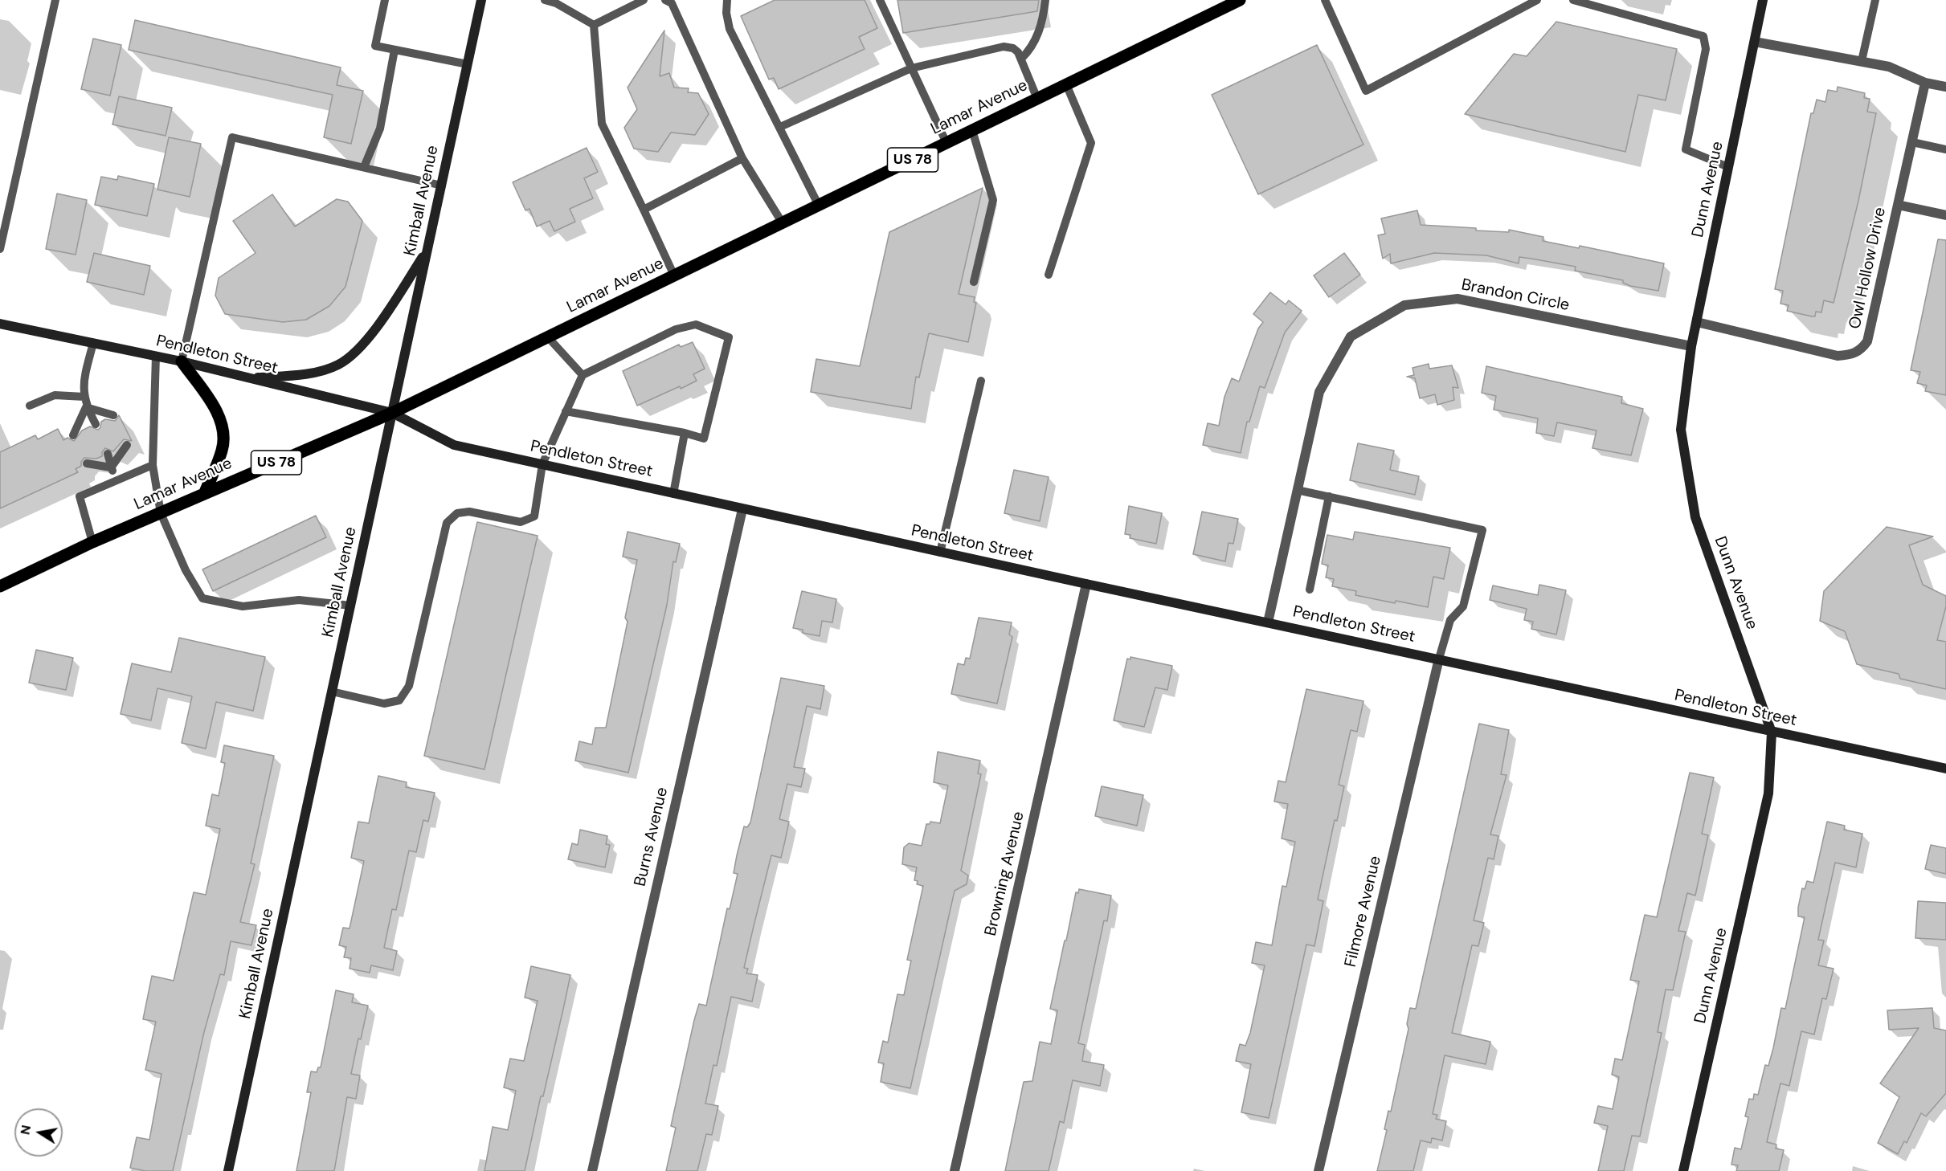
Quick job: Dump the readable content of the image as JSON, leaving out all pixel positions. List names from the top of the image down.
{
  "streets": {
    "main road": [
      "Lamar Avenue",
      "US 78",
      "Dunn Avenue",
      "Kimball Avenue",
      "Pendleton Street"
    ],
    "street": [
      "Owl Hollow Drive",
      "Brandon Circle",
      "Burns Avenue",
      "Browning Avenue",
      "Filmore Avenue"
    ]
  },
  "crossings": [
    ["Lamar Avenue", "Kimball Avenue"],
    ["Lamar Avenue", "Pendleton Street"],
    ["Dunn Avenue", "Owl Hollow Drive"],
    ["Dunn Avenue", "Brandon Circle"],
    ["Dunn Avenue", "Pendleton Street"],
    ["Kimball Avenue", "Pendleton Street"],
    ["Brandon Circle", "Pendleton Street"],
    ["Pendleton Street", "Burns Avenue"],
    ["Pendleton Street", "Browning Avenue"],
    ["Pendleton Street", "Filmore Avenue"]
  ],
  "north": "left"
}
